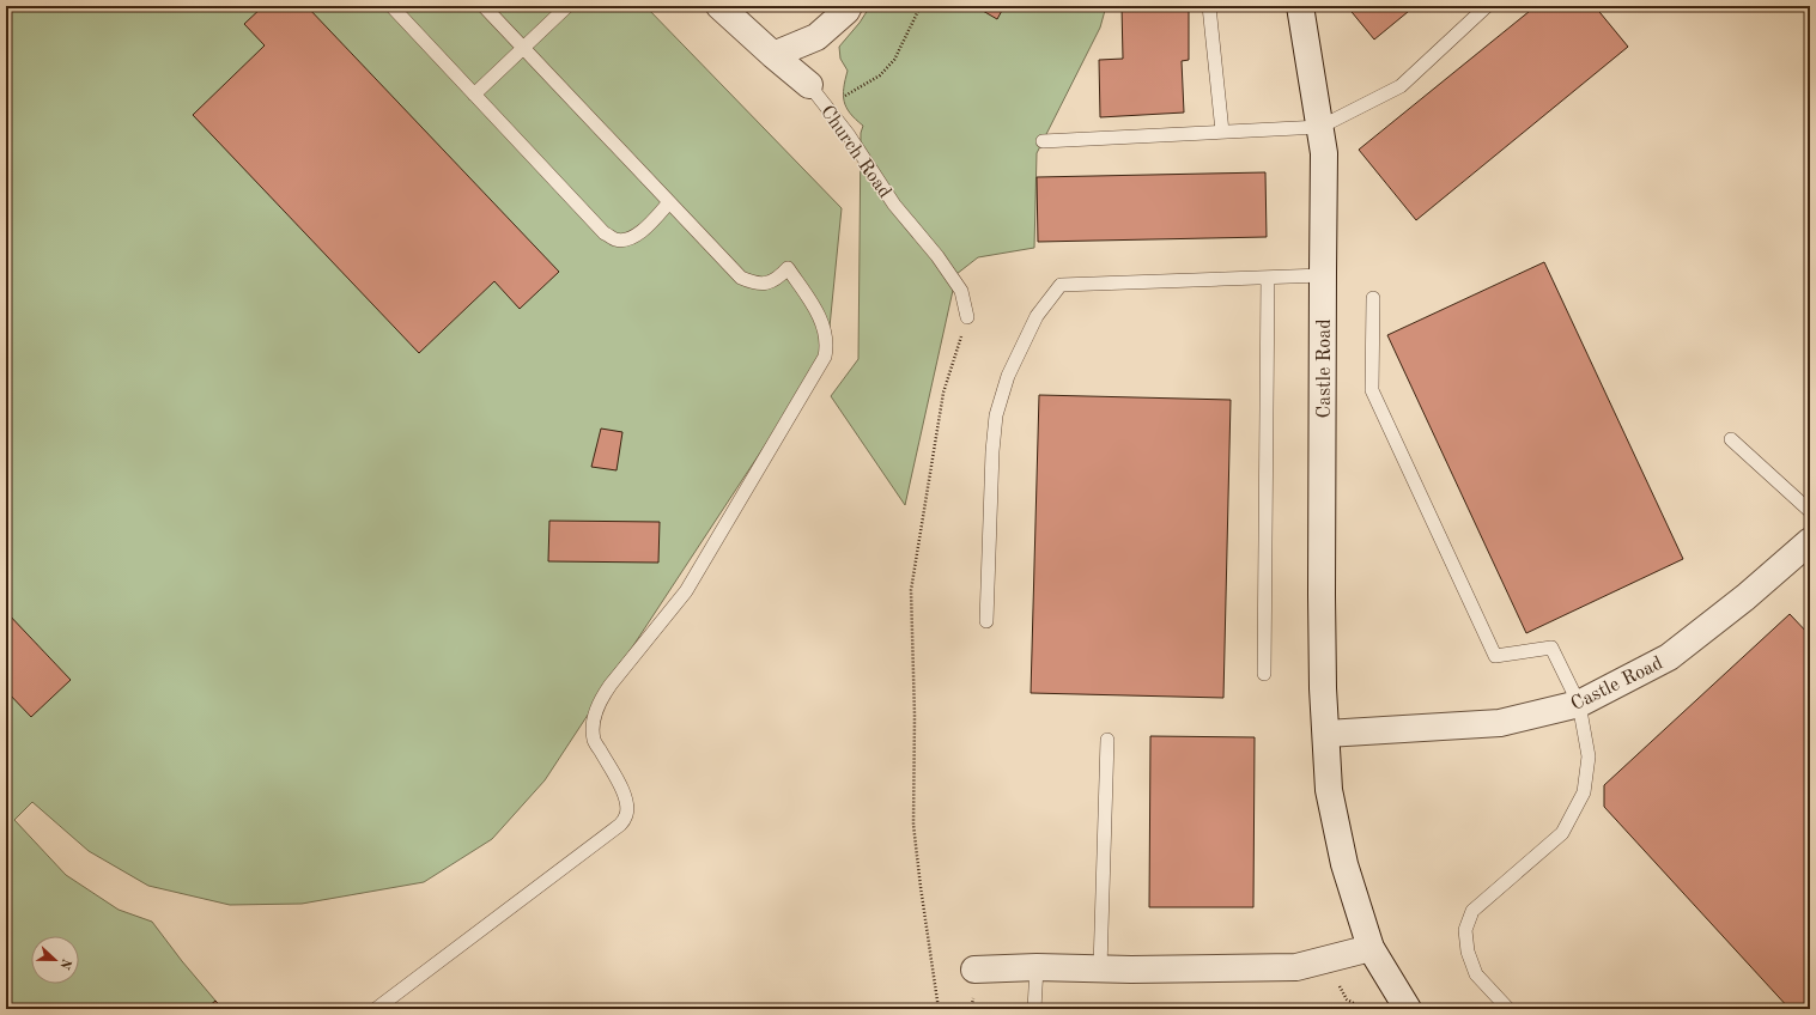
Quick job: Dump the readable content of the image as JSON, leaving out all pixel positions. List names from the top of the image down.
{
  "streets": {
    "street": ["Church Road", "Castle Road"]
  },
  "north": "right"
}
